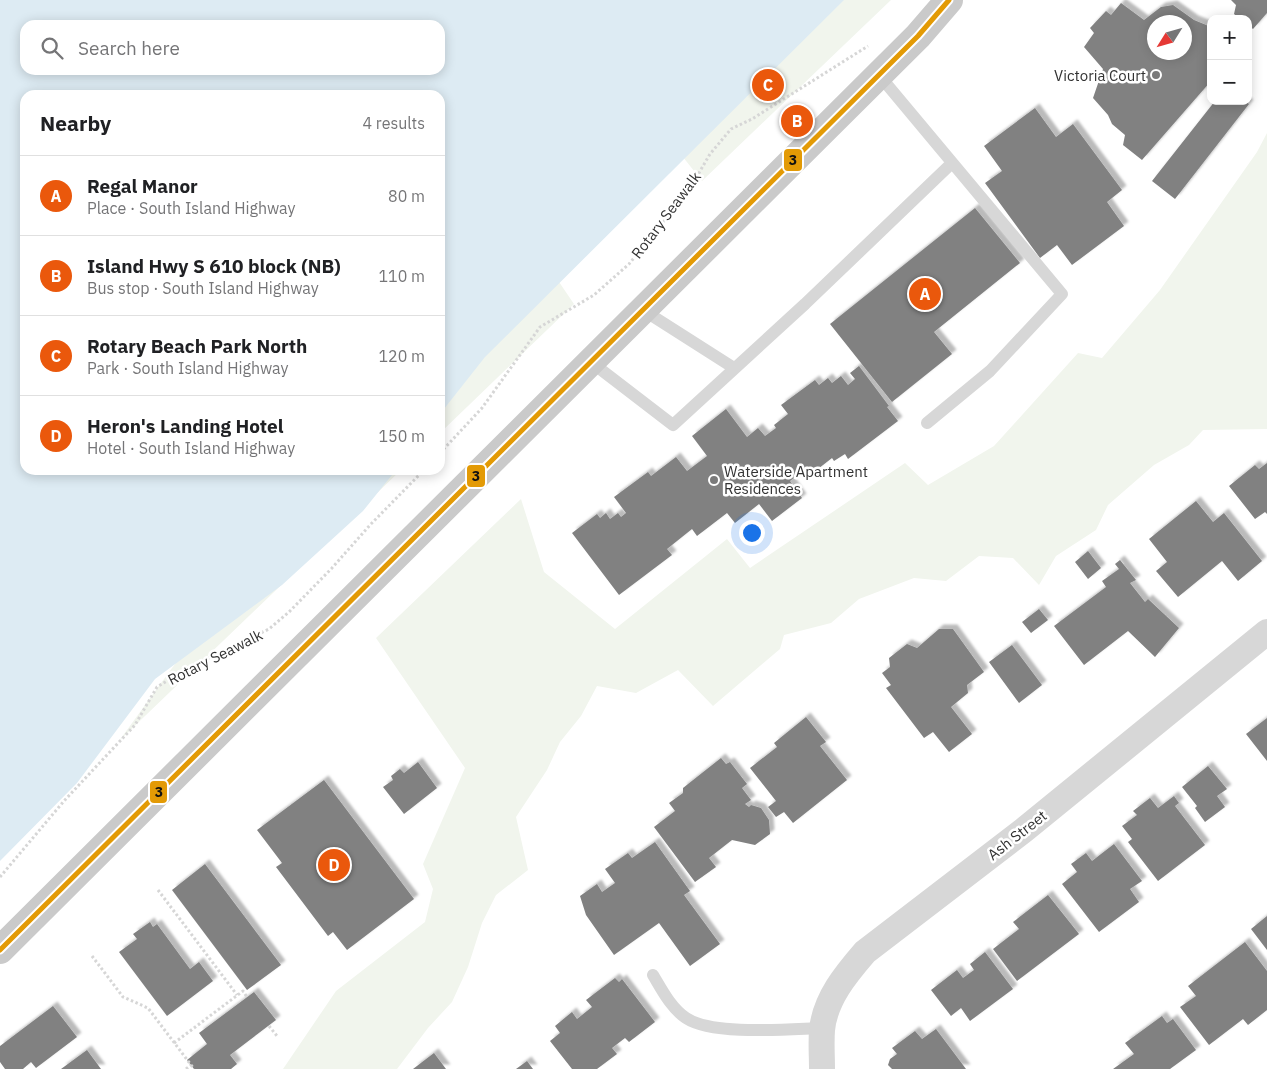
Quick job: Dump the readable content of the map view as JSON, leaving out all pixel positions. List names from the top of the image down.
{
  "streets": {
    "street": ["Ash Street"],
    "path": ["Rotary Seawalk"]
  },
  "places": ["Victoria Court", "Waterside Apartment Residences"],
  "lines": ["transit line 3"],
  "north": "bottom left",
  "page": {
    "map_buttons": ["+", "−"],
    "search": "Search here",
    "pins": [
      "C",
      "B",
      "A",
      "D"
    ],
    "heading": ["Nearby", "4 results"],
    "list": [
      {
        "mark": "A",
        "name": "Regal Manor",
        "note": "Place · South Island Highway",
        "value": "80 m"
      },
      {
        "mark": "B",
        "name": "Island Hwy S 610 block (NB)",
        "note": "Bus stop · South Island Highway",
        "value": "110 m"
      },
      {
        "mark": "C",
        "name": "Rotary Beach Park North",
        "note": "Park · South Island Highway",
        "value": "120 m"
      },
      {
        "mark": "D",
        "name": "Heron's Landing Hotel",
        "note": "Hotel · South Island Highway",
        "value": "150 m"
      }
    ]
  }
}
